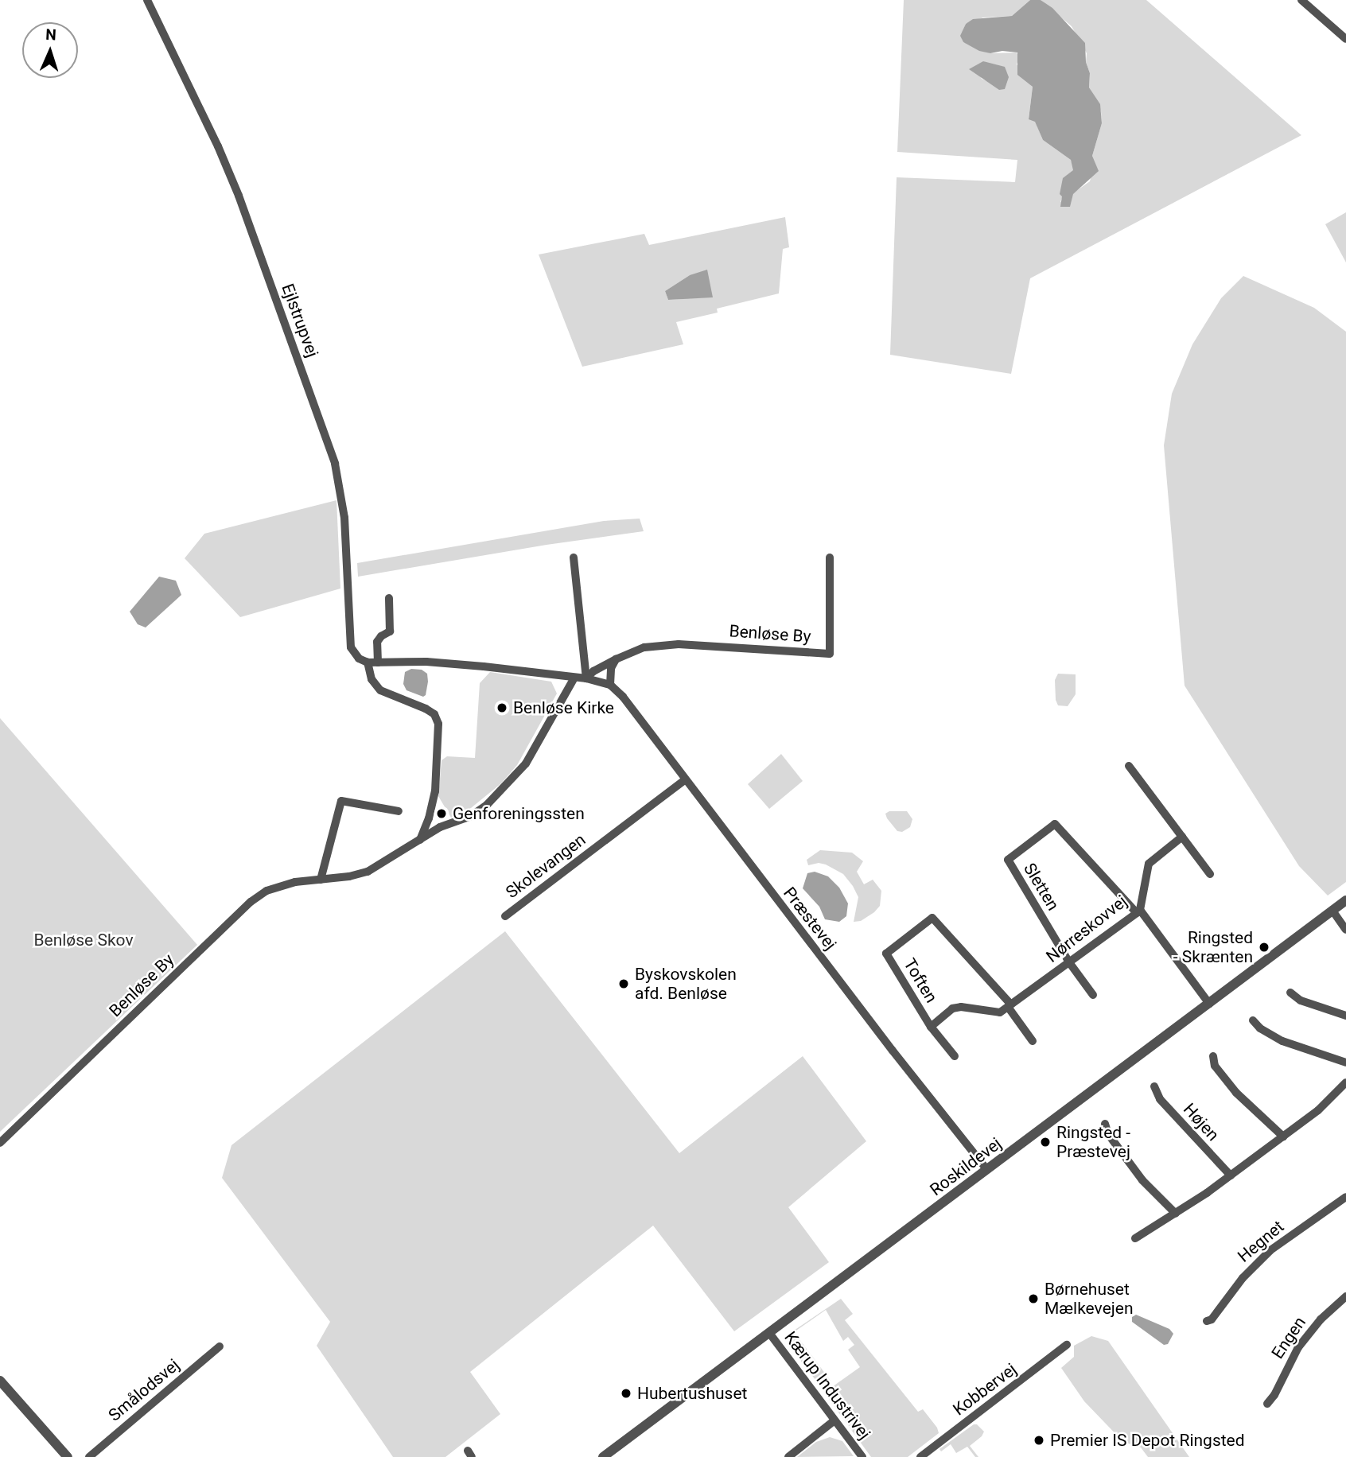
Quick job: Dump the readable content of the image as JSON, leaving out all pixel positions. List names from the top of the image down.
{
  "streets": {
    "street": [
      "Ejlstrupvej",
      "Benløse By",
      "Skolevangen",
      "Sletten",
      "Præstevej",
      "Nørreskovvej",
      "Toften",
      "Højen",
      "Roskildevej",
      "Hegnet",
      "Engen",
      "Kærup Industrivej",
      "Kobbervej",
      "Smålodsvej"
    ]
  },
  "crossings": [
    ["Skolevangen", "Præstevej"],
    ["Sletten", "Nørreskovvej"],
    ["Sletten", "Roskildevej"],
    ["Præstevej", "Roskildevej"],
    ["Nørreskovvej", "Toften"],
    ["Roskildevej", "Kærup Industrivej"]
  ],
  "parks": ["Benløse Skov"],
  "places": [
    "Benløse Kirke",
    "Genforeningssten",
    "Ringsted - Skrænten",
    "Byskovskolen afd. Benløse",
    "Ringsted - Præstevej",
    "Børnehuset Mælkevejen",
    "Hubertushuset",
    "Premier IS Depot Ringsted"
  ],
  "north": "top"
}
